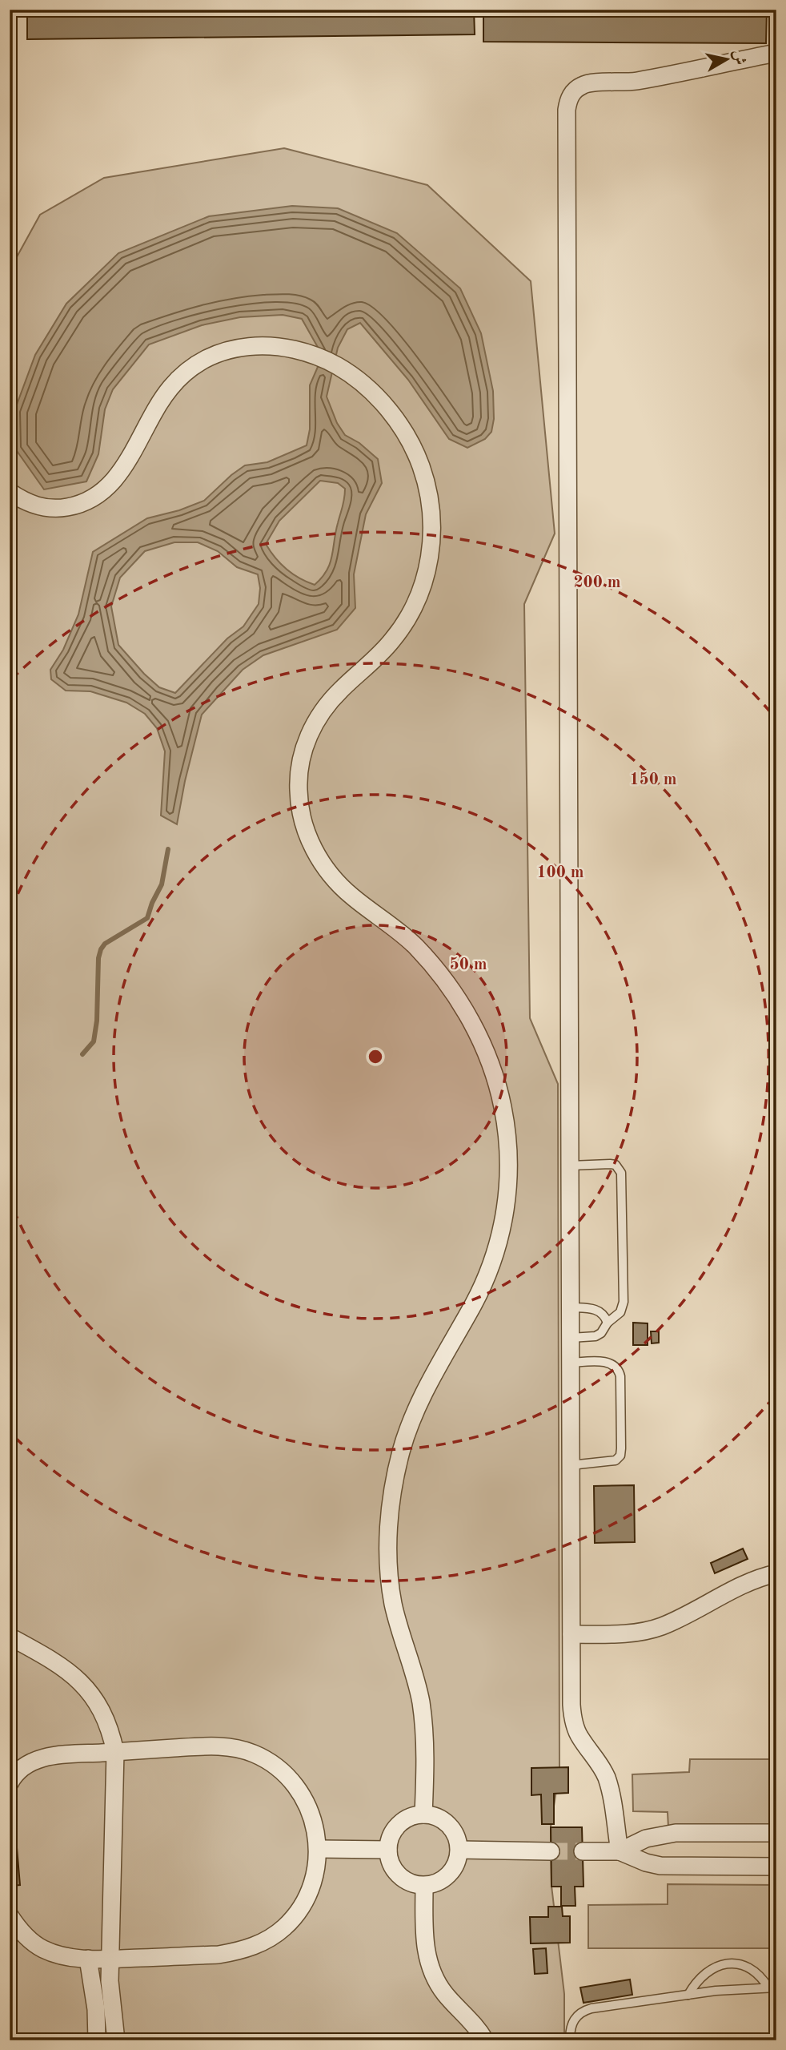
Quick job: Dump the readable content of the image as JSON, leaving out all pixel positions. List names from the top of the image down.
{
  "north": "right",
  "rings": [
    "200 m",
    "150 m",
    "100 m",
    "50 m"
  ]
}
